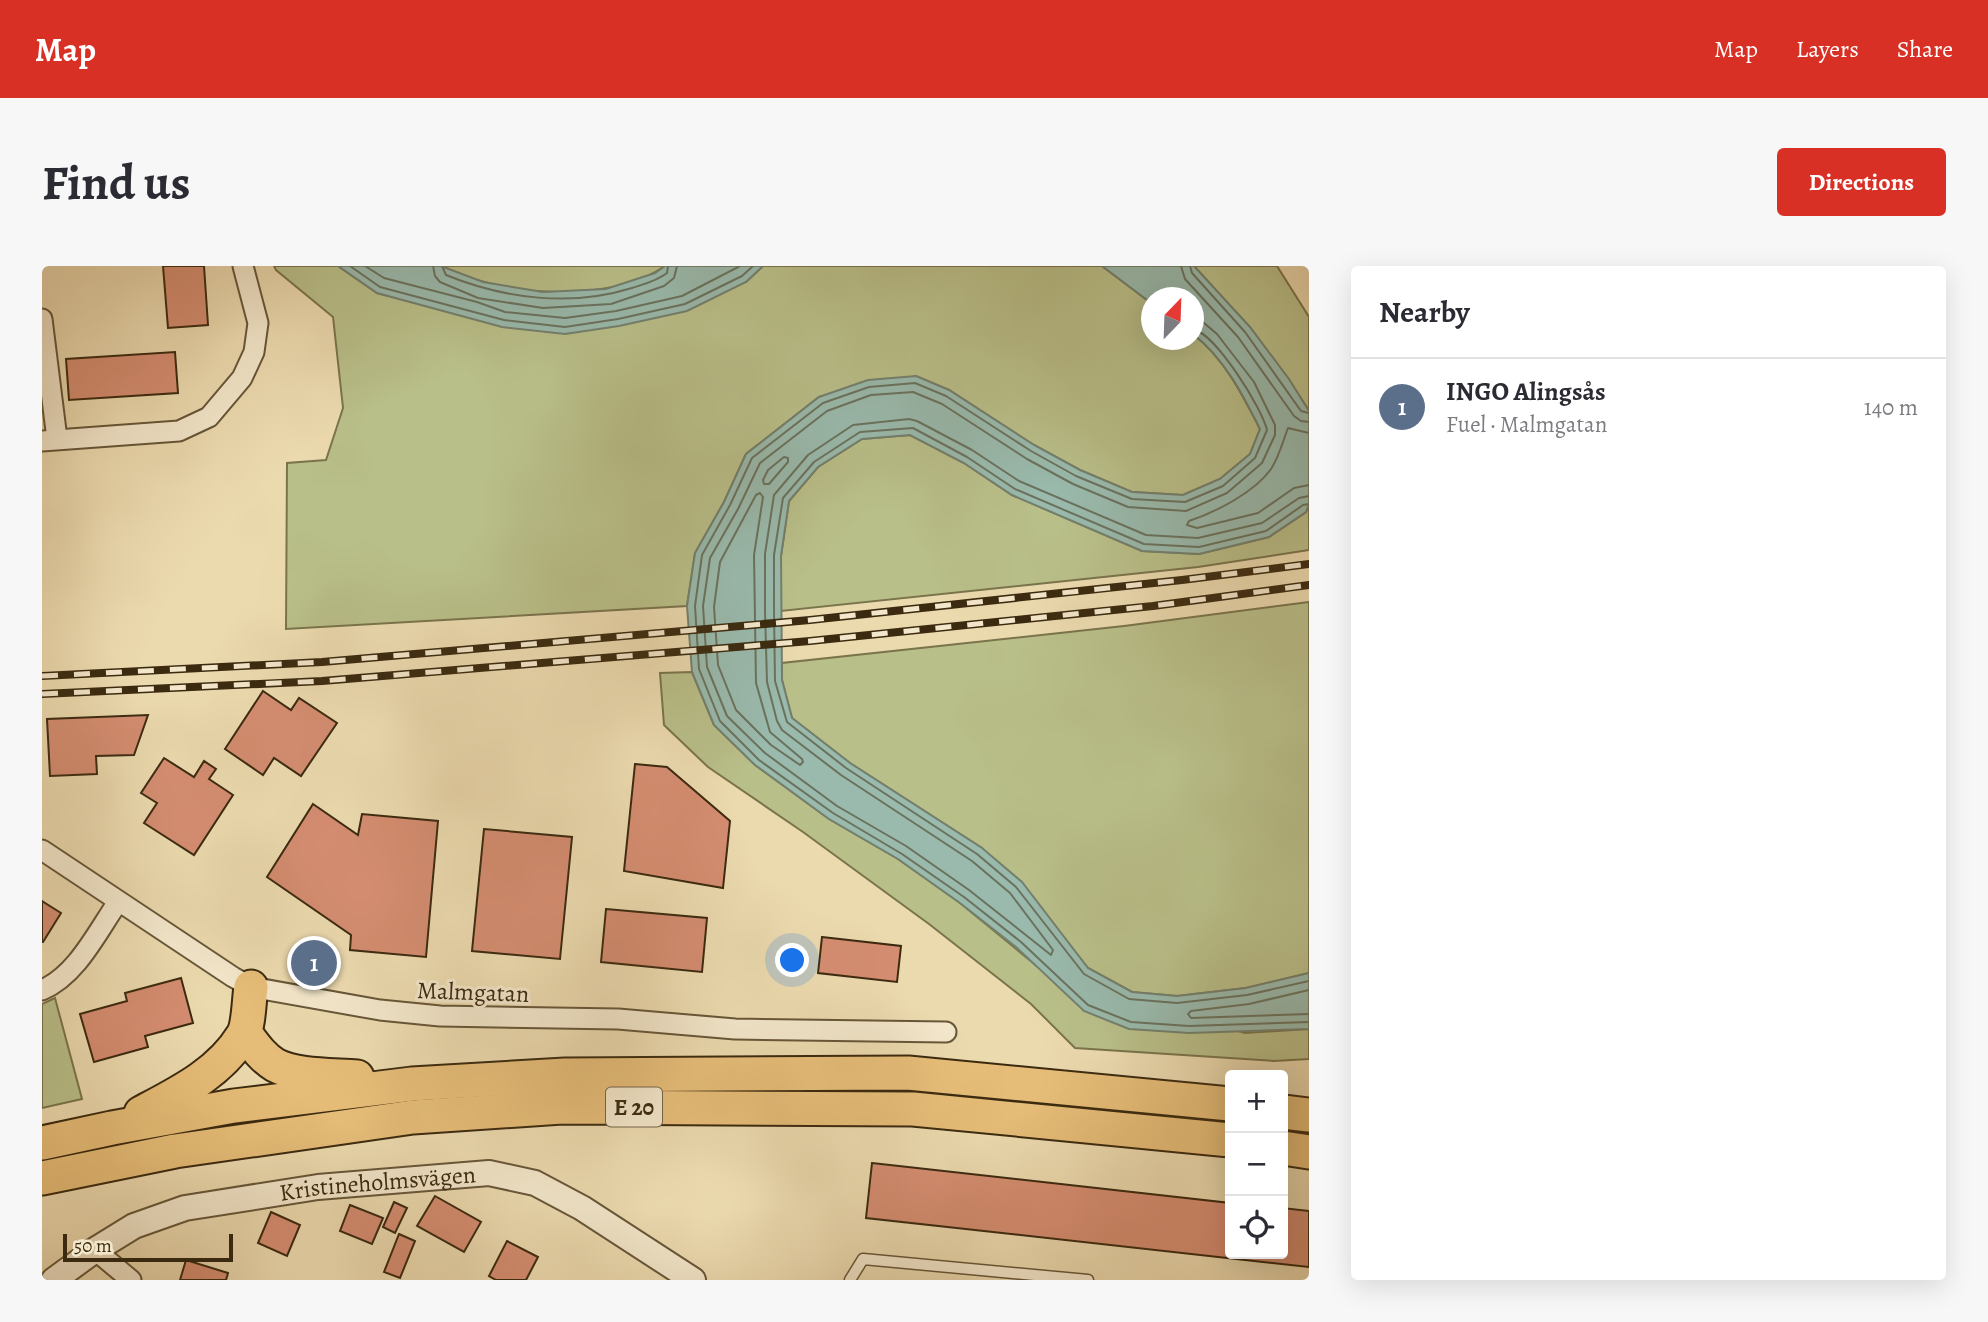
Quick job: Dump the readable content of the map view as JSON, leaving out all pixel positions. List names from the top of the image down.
{
  "streets": {
    "highway": ["E 20"],
    "street": ["Malmgatan", "Kristineholmsvägen"]
  },
  "scale_bar": "50 m",
  "north": "top right",
  "page": {
    "header": "Map",
    "nav": ["Map", "Layers", "Share"],
    "buttons": "Directions",
    "title": "Find us",
    "heading": "Nearby",
    "list": [
      {
        "mark": "1",
        "name": "INGO Alingsås",
        "note": "Fuel · Malmgatan",
        "value": "140 m"
      }
    ],
    "pins": "1",
    "map_buttons": ["+", "−"],
    "scale": "50 m"
  }
}
